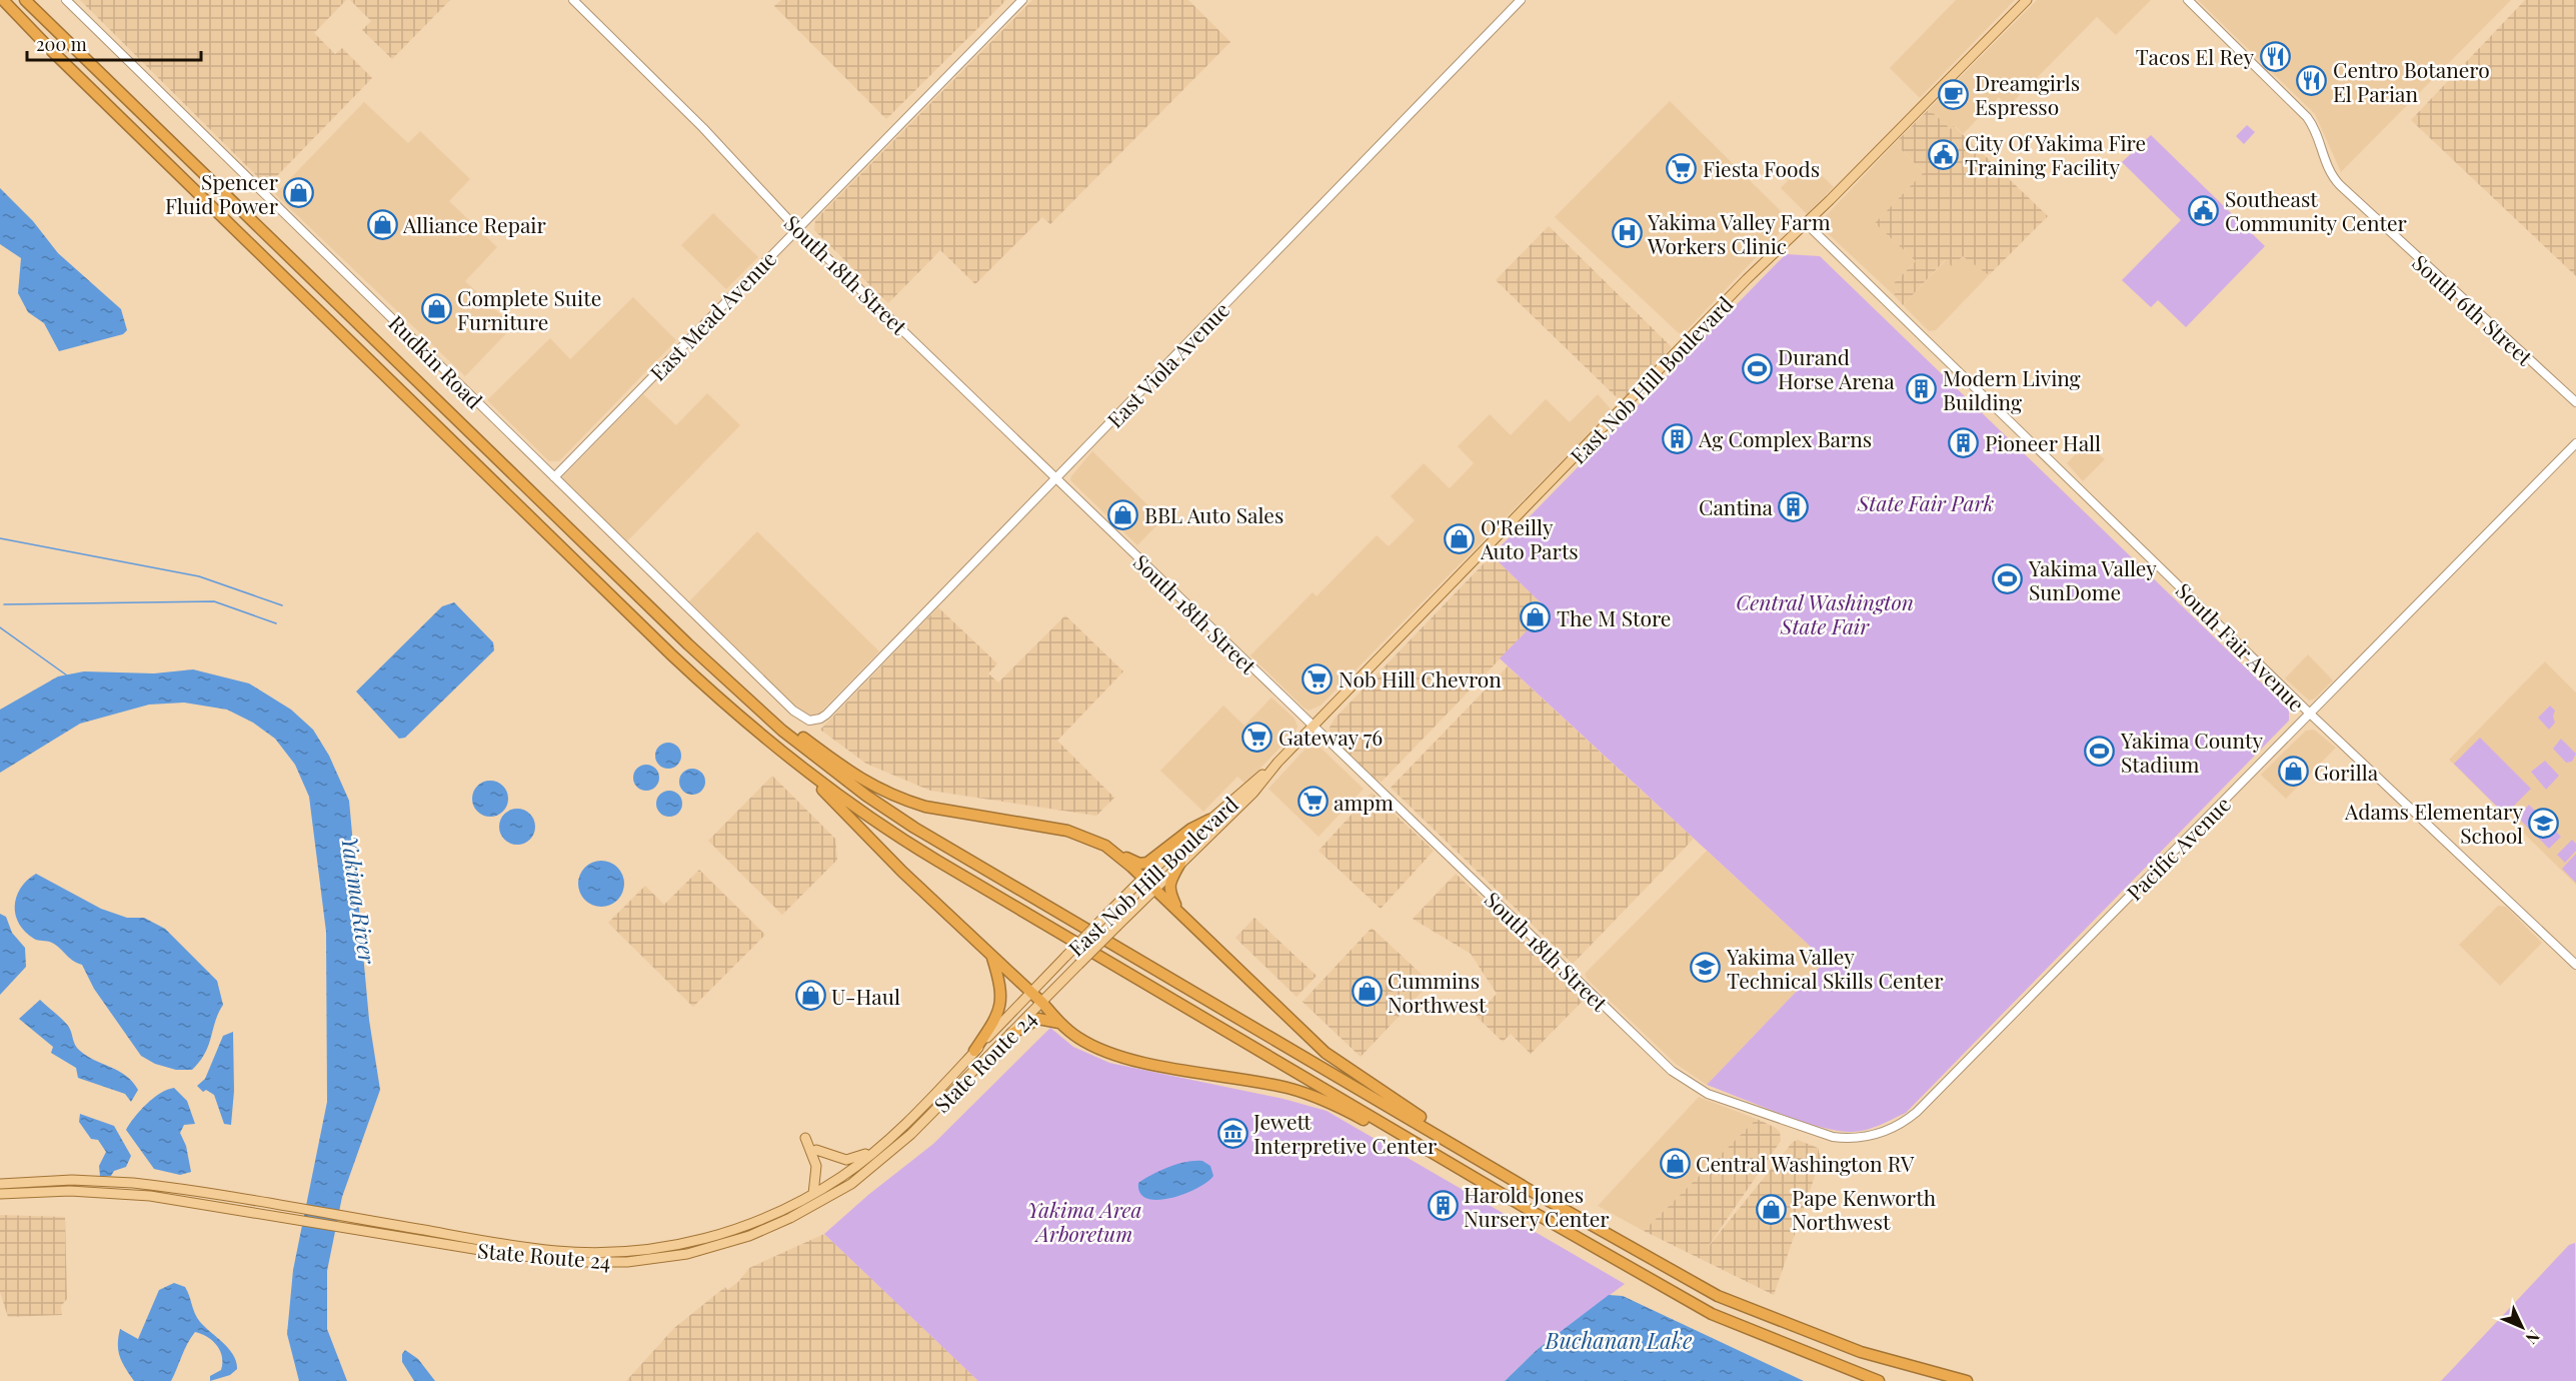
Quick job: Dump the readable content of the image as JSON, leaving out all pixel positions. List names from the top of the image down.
{
  "streets": {
    "main road": ["East Nob Hill Boulevard", "State Route 24"],
    "street": [
      "South 18th Street",
      "South 6th Street",
      "East Mead Avenue",
      "Rudkin Road",
      "East Viola Avenue",
      "South Fair Avenue",
      "Pacific Avenue"
    ]
  },
  "crossings": [
    ["South 18th Street", "East Mead Avenue"],
    ["South 18th Street", "East Viola Avenue"],
    ["South 18th Street", "East Nob Hill Boulevard"],
    ["South 18th Street", "Pacific Avenue"],
    ["East Mead Avenue", "Rudkin Road"],
    ["Rudkin Road", "East Viola Avenue"],
    ["East Nob Hill Boulevard", "South Fair Avenue"],
    ["East Nob Hill Boulevard", "State Route 24"],
    ["South Fair Avenue", "Pacific Avenue"]
  ],
  "water": ["Yakima River", "Buchanan Lake"],
  "parks": ["State Fair Park", "Central Washington State Fair", "Yakima Area Arboretum"],
  "places": {
    "restaurant": ["Tacos El Rey", "Centro Botanero El Parian"],
    "cafe": ["Dreamgirls Espresso"],
    "public building": ["City Of Yakima Fire Training Facility", "Southeast Community Center"],
    "supermarket": [
      "Fiesta Foods",
      "Nob Hill Chevron",
      "Gateway 76",
      "ampm"
    ],
    "shop": [
      "Spencer Fluid Power",
      "Alliance Repair",
      "Complete Suite Furniture",
      "BBL Auto Sales",
      "O'Reilly Auto Parts",
      "The M Store",
      "Gorilla",
      "Cummins Northwest",
      "U-Haul",
      "Central Washington RV",
      "Pape Kenworth Northwest"
    ],
    "hospital": ["Yakima Valley Farm Workers Clinic"],
    "sports": ["Durand Horse Arena", "Yakima Valley SunDome", "Yakima County Stadium"],
    "building": [
      "Modern Living Building",
      "Ag Complex Barns",
      "Pioneer Hall",
      "Cantina",
      "Harold Jones Nursery Center"
    ],
    "school or university": ["Adams Elementary School", "Yakima Valley Technical Skills Center"],
    "museum": ["Jewett Interpretive Center"]
  },
  "scale_bar": "200 m",
  "north": "bottom right"
}
